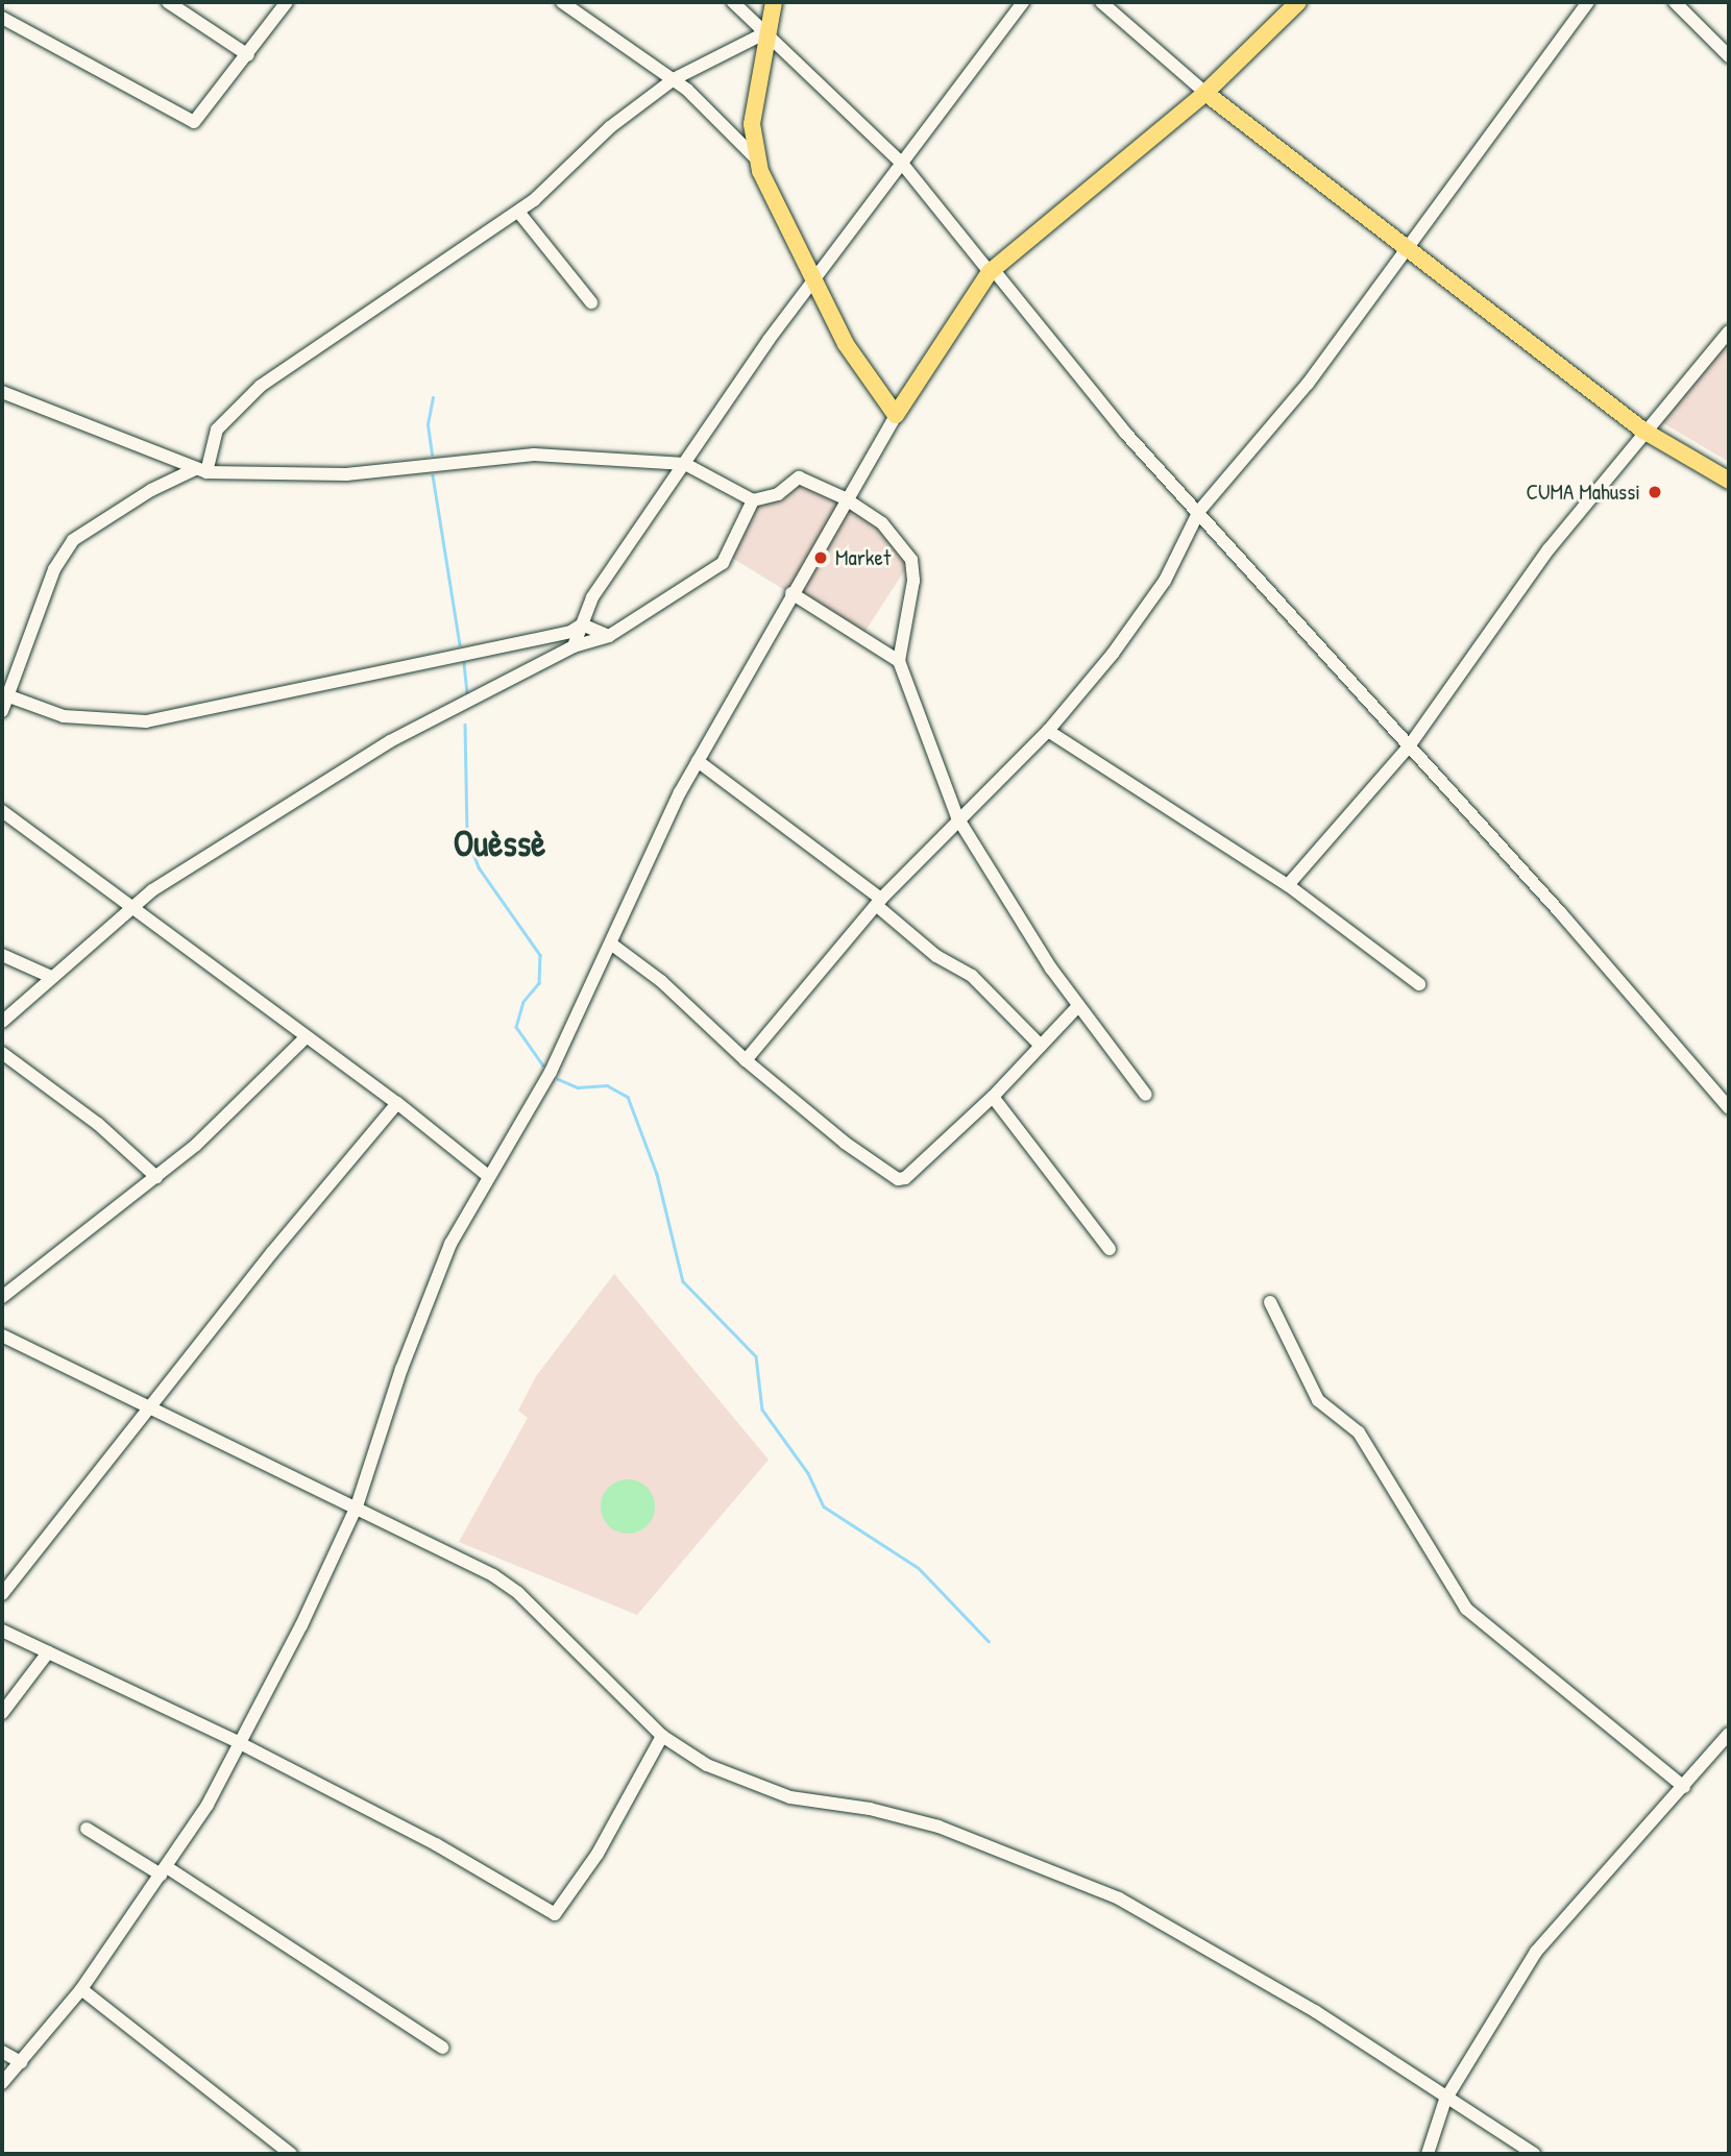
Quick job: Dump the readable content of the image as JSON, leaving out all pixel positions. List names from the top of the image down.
{
  "districts": ["Ouèssè"],
  "places": ["CUMA Mahussi", "Market"]
}
